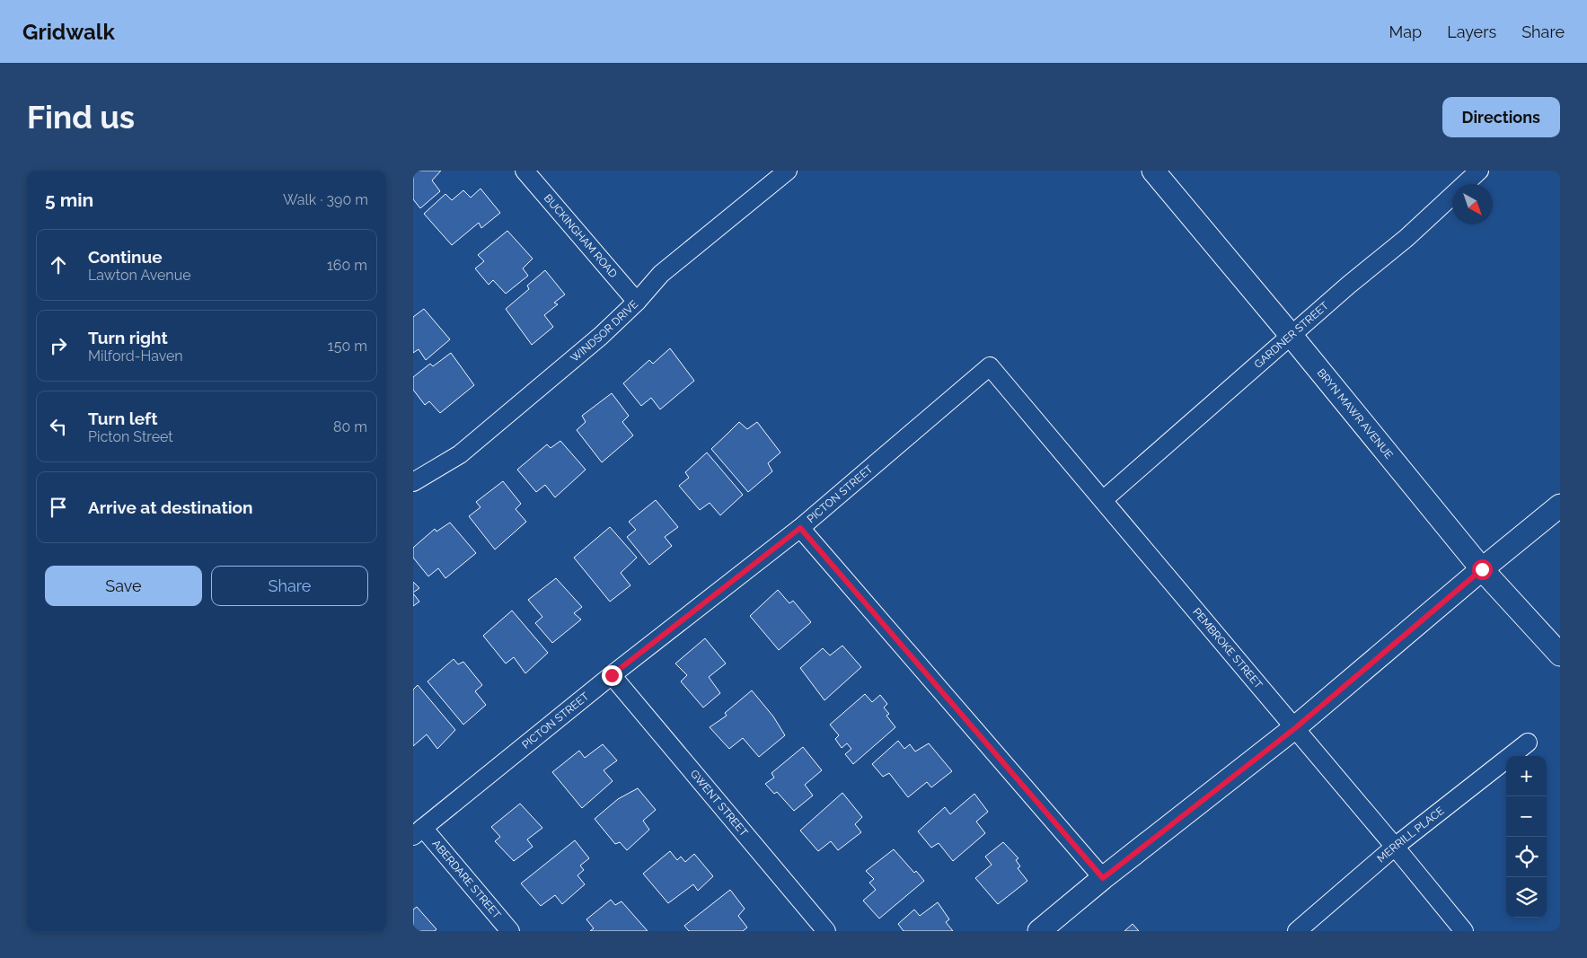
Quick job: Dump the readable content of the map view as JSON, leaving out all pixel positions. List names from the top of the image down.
{
  "streets": {
    "street": [
      "BUCKINGHAM ROAD",
      "WINDSOR DRIVE",
      "GARDNER STREET",
      "BRYN MAWR AVENUE",
      "PICTON STREET",
      "PEMBROKE STREET",
      "GWENT STREET",
      "MERRILL PLACE",
      "ABERDARE STREET"
    ]
  },
  "crossings": [
    ["BUCKINGHAM ROAD", "WINDSOR DRIVE"],
    ["GARDNER STREET", "BRYN MAWR AVENUE"],
    ["GARDNER STREET", "PEMBROKE STREET"],
    ["PICTON STREET", "PEMBROKE STREET"],
    ["PICTON STREET", "GWENT STREET"],
    ["PICTON STREET", "ABERDARE STREET"],
    ["PEMBROKE STREET", "MERRILL PLACE"]
  ],
  "north": "bottom right",
  "page": {
    "header": "Gridwalk",
    "nav": ["Map", "Layers", "Share"],
    "buttons": [
      "Directions",
      ["Save", "Share"]
    ],
    "title": "Find us",
    "heading": ["5 min", "Walk · 390 m"],
    "list": [
      ["Continue", "Lawton Avenue", "160 m"],
      ["Turn right", "Milford-Haven", "150 m"],
      ["Turn left", "Picton Street", "80 m"],
      "Arrive at destination"
    ],
    "map_buttons": ["+", "−"]
  }
}
